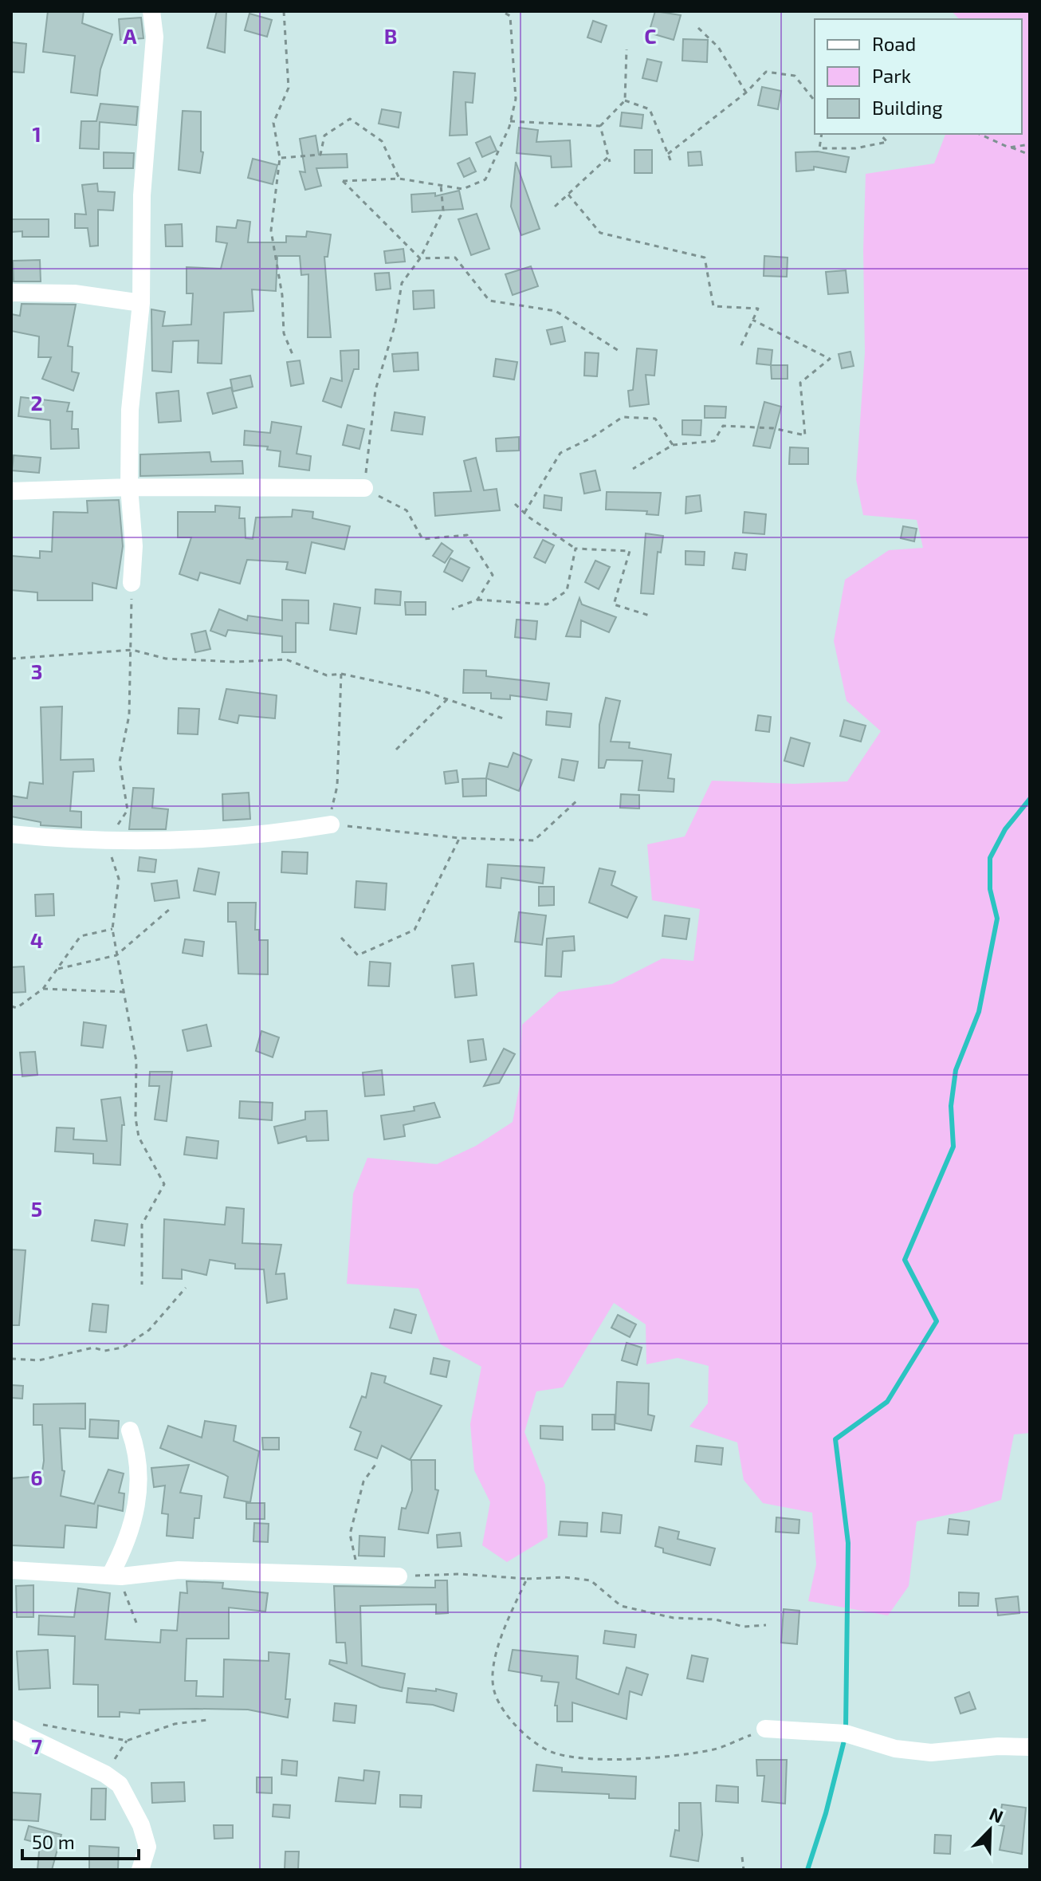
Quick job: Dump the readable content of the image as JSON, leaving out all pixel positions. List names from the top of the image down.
{
  "legend": ["Road", "Park", "Building"],
  "scale_bar": "50 m",
  "north": "top right",
  "grid": {
    "columns": ["A", "B", "C"],
    "rows": [
      "1",
      "2",
      "3",
      "4",
      "5",
      "6",
      "7"
    ]
  }
}
